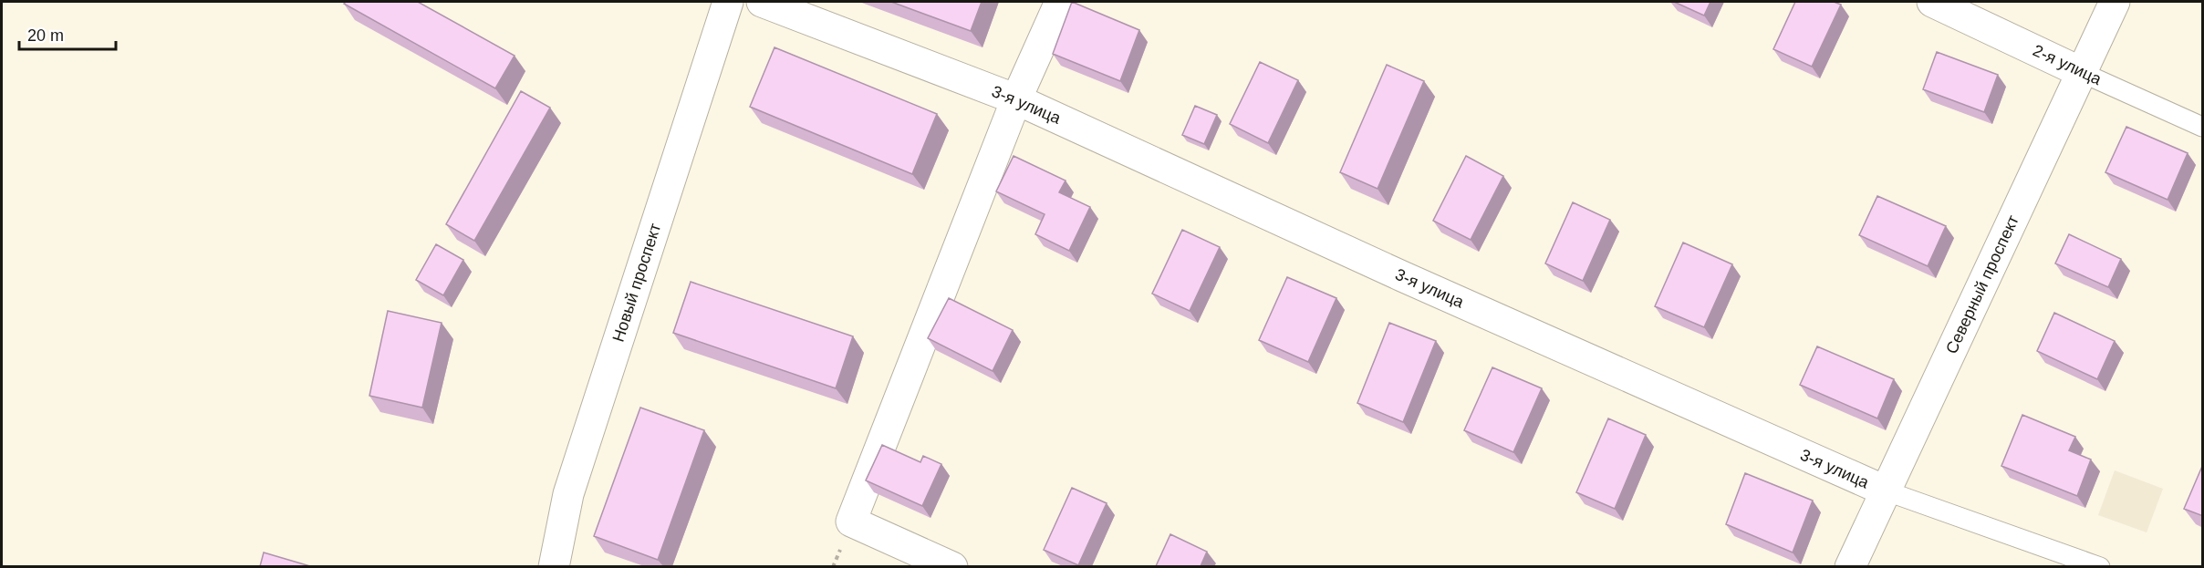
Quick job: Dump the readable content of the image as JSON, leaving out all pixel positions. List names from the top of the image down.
{
  "streets": {
    "street": [
      "2-я улица",
      "3-я улица",
      "Новый проспект",
      "Северный проспект"
    ]
  },
  "crossings": [
    ["2-я улица", "Северный проспект"],
    ["3-я улица", "Северный проспект"]
  ],
  "scale_bar": "20 m"
}
